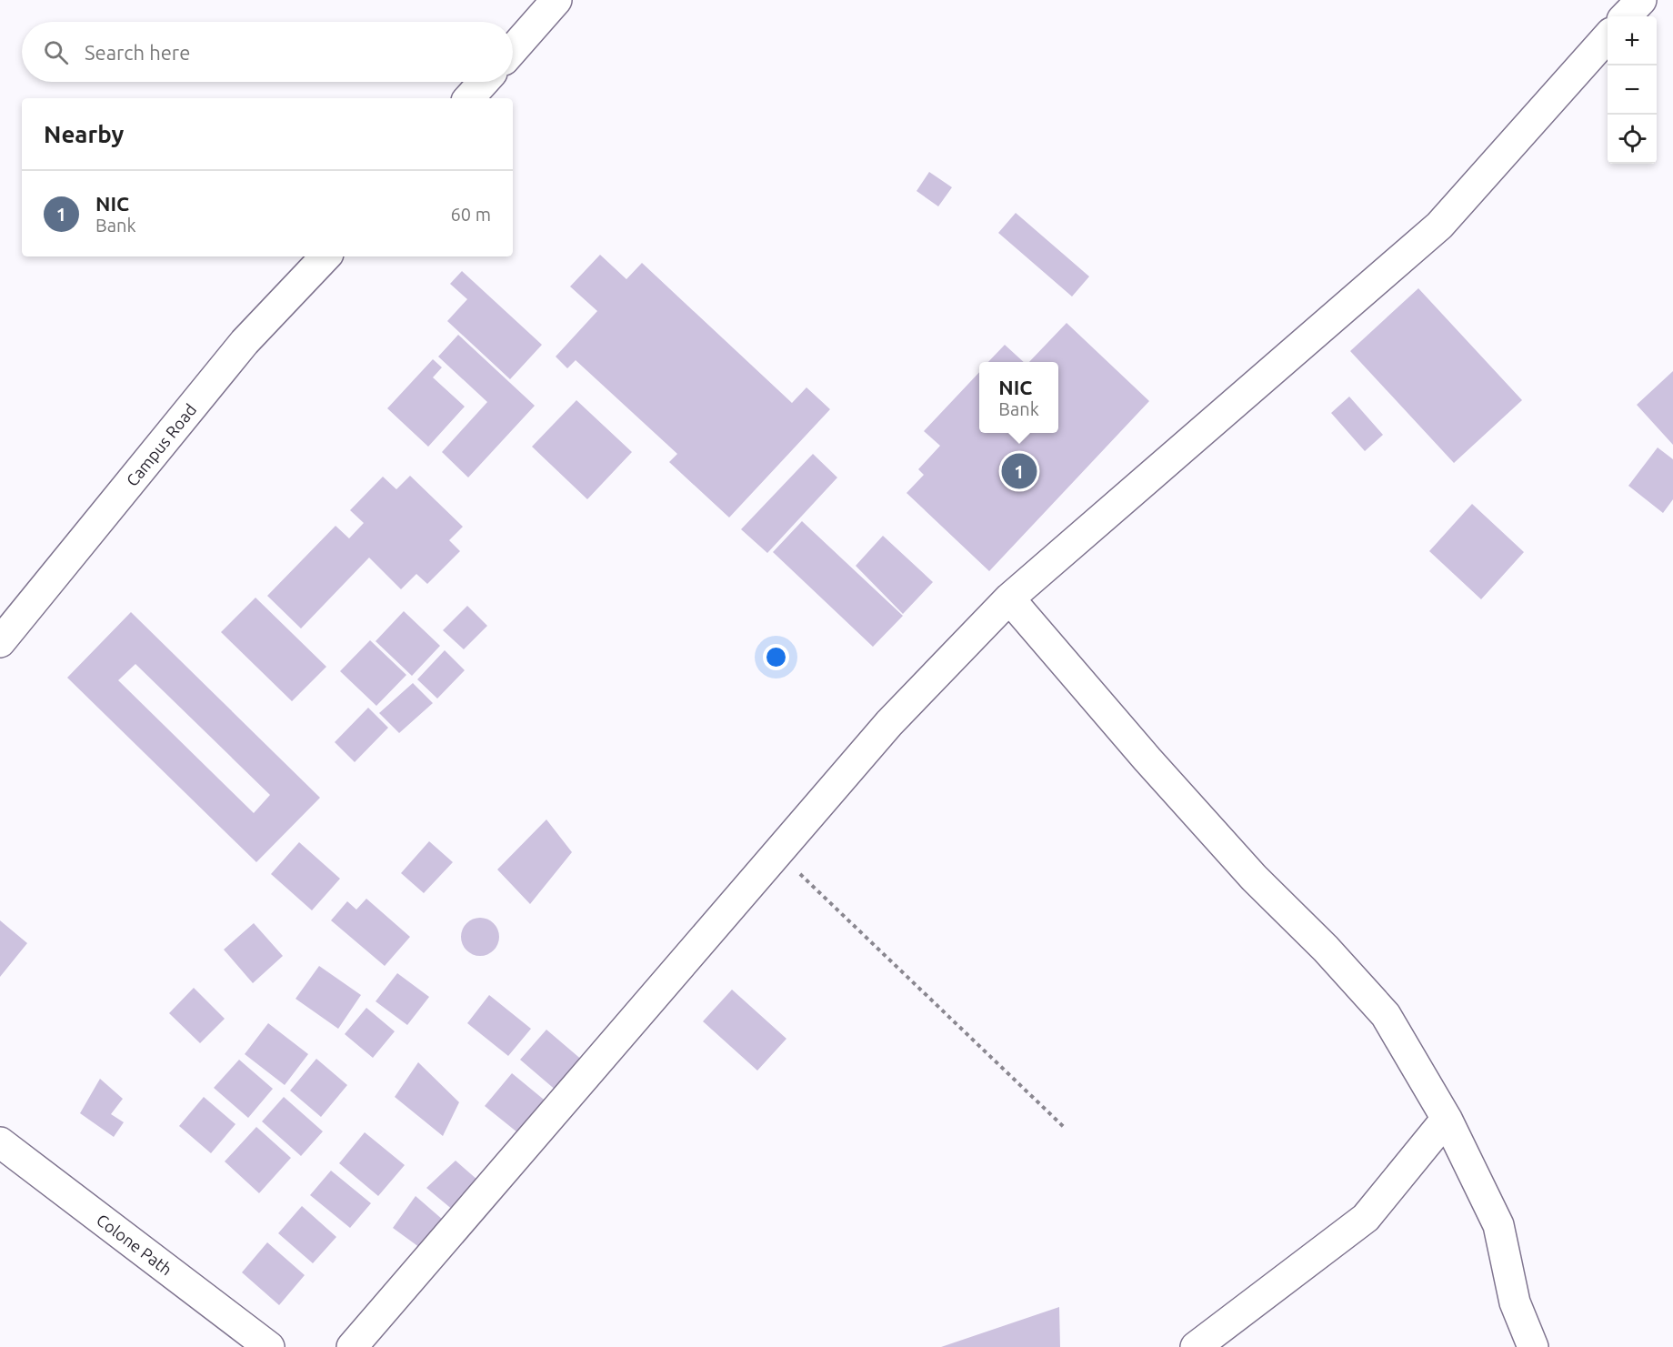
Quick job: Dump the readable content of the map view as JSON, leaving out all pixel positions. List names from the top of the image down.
{
  "streets": {
    "street": ["Campus Road", "Colone Path"]
  },
  "page": {
    "map_buttons": ["+", "−"],
    "search": "Search here",
    "heading": "Nearby",
    "list": [
      {
        "mark": "1",
        "name": "NIC",
        "note": "Bank",
        "value": "60 m"
      }
    ],
    "popup": ["NIC", "Bank"],
    "pins": "1"
  }
}
